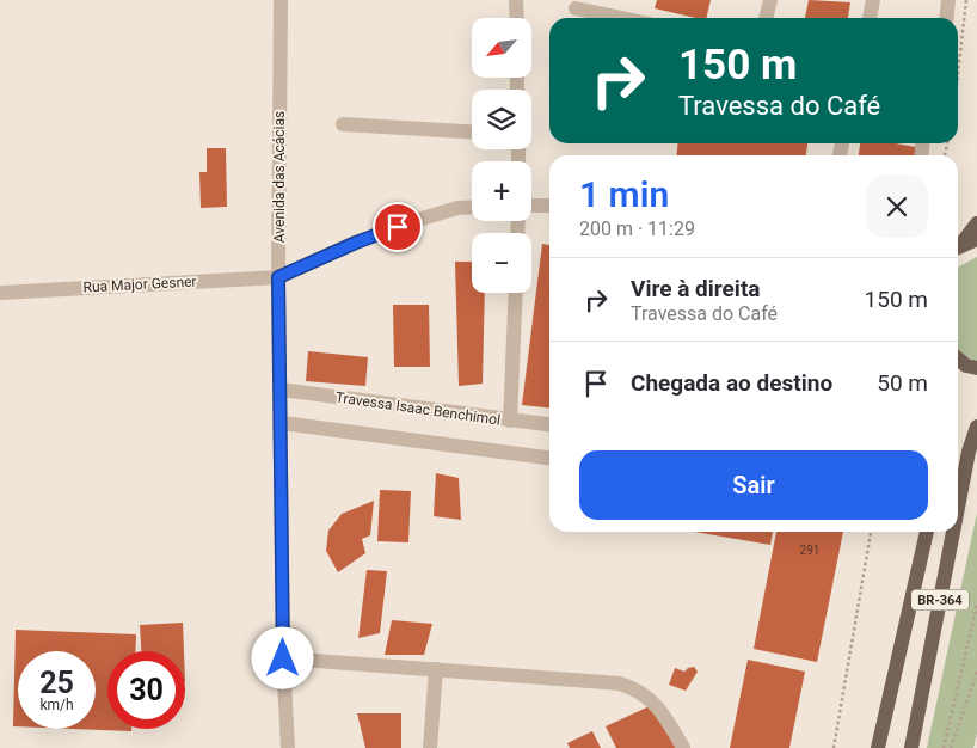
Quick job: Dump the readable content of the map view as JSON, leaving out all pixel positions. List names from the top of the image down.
{
  "streets": {
    "main road": ["BR-364"],
    "street": ["Avenida das Acácias", "Rua Major Gesner", "Travessa Isaac Benchimol"]
  },
  "crossings": [
    ["Avenida das Acácias", "Rua Major Gesner"],
    ["Avenida das Acácias", "Travessa Isaac Benchimol"]
  ],
  "house_numbers": ["291"],
  "north": "bottom left",
  "page": {
    "map_buttons": ["+", "−"],
    "turn": ["150 m", "Travessa do Café"],
    "heading": ["1 min", "200 m · 11:29"],
    "list": [
      {
        "name": "Vire à direita",
        "note": "Travessa do Café",
        "value": "150 m"
      },
      {
        "name": "Chegada ao destino",
        "value": "50 m"
      }
    ],
    "buttons": "Sair",
    "speed": "25 km/h",
    "limit": "30"
  }
}
